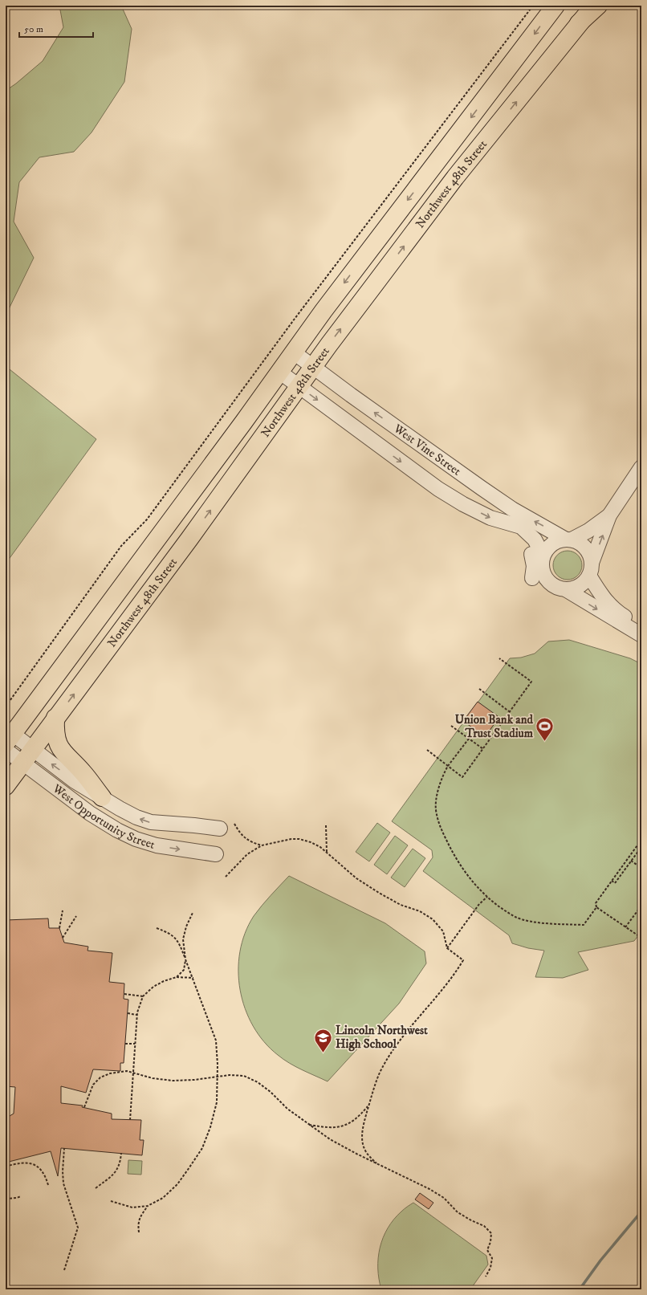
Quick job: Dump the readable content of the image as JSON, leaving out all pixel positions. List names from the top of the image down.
{
  "streets": {
    "main road": ["Northwest 48th Street"],
    "street": ["West Vine Street", "West Opportunity Street"]
  },
  "crossings": [
    ["Northwest 48th Street", "West Vine Street"],
    ["Northwest 48th Street", "West Opportunity Street"]
  ],
  "places": {
    "sports": ["Union Bank and Trust Stadium"],
    "school or university": ["Lincoln Northwest High School"]
  },
  "scale_bar": "50 m"
}
